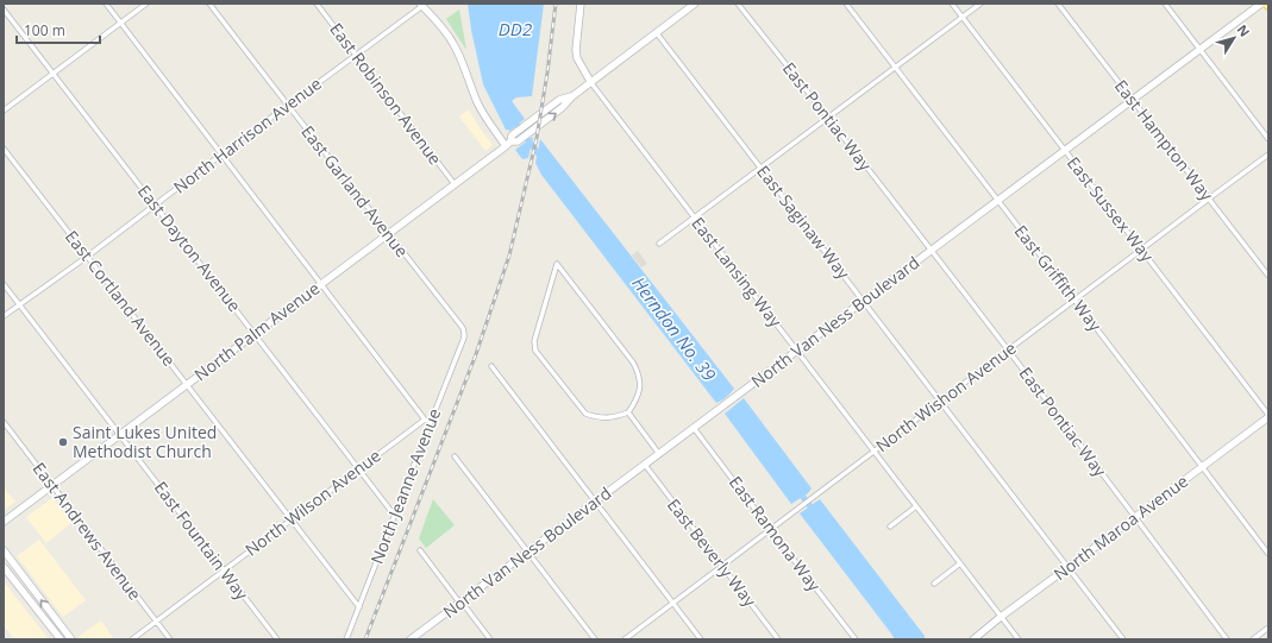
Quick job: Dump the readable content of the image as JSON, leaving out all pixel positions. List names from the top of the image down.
{
  "streets": {
    "main road": ["North Van Ness Boulevard", "North Palm Avenue", "North Maroa Avenue"],
    "street": [
      "East Robinson Avenue",
      "East Pontiac Way",
      "North Harrison Avenue",
      "East Hampton Way",
      "East Garland Avenue",
      "East Sussex Way",
      "East Saginaw Way",
      "East Dayton Avenue",
      "East Lansing Way",
      "East Griffith Way",
      "East Cortland Avenue",
      "North Wishon Avenue",
      "North Jeanne Avenue",
      "North Wilson Avenue",
      "East Andrews Avenue",
      "East Ramona Way",
      "East Fountain Way",
      "East Beverly Way"
    ]
  },
  "crossings": [
    ["East Robinson Avenue", "North Harrison Avenue"],
    ["East Robinson Avenue", "North Palm Avenue"],
    ["East Pontiac Way", "North Van Ness Boulevard"],
    ["East Pontiac Way", "North Wishon Avenue"],
    ["East Pontiac Way", "North Maroa Avenue"],
    ["North Harrison Avenue", "East Garland Avenue"],
    ["North Harrison Avenue", "East Dayton Avenue"],
    ["North Harrison Avenue", "East Cortland Avenue"],
    ["North Harrison Avenue", "East Fountain Way"],
    ["East Hampton Way", "North Van Ness Boulevard"],
    ["East Hampton Way", "North Wishon Avenue"],
    ["East Garland Avenue", "North Palm Avenue"],
    ["East Garland Avenue", "North Jeanne Avenue"],
    ["East Sussex Way", "North Van Ness Boulevard"],
    ["East Sussex Way", "North Wishon Avenue"],
    ["East Sussex Way", "North Maroa Avenue"],
    ["East Saginaw Way", "North Van Ness Boulevard"],
    ["East Saginaw Way", "North Palm Avenue"],
    ["East Saginaw Way", "North Wishon Avenue"],
    ["East Saginaw Way", "North Maroa Avenue"],
    ["East Dayton Avenue", "North Palm Avenue"],
    ["East Dayton Avenue", "North Jeanne Avenue"],
    ["East Dayton Avenue", "North Wilson Avenue"],
    ["East Lansing Way", "North Van Ness Boulevard"],
    ["East Lansing Way", "North Palm Avenue"],
    ["East Lansing Way", "North Wishon Avenue"],
    ["East Lansing Way", "North Maroa Avenue"],
    ["East Griffith Way", "North Van Ness Boulevard"],
    ["East Griffith Way", "North Wishon Avenue"],
    ["East Griffith Way", "North Maroa Avenue"],
    ["East Cortland Avenue", "North Palm Avenue"],
    ["East Cortland Avenue", "North Jeanne Avenue"],
    ["East Cortland Avenue", "North Wilson Avenue"],
    ["North Van Ness Boulevard", "East Ramona Way"],
    ["North Van Ness Boulevard", "East Beverly Way"],
    ["North Palm Avenue", "East Andrews Avenue"],
    ["North Palm Avenue", "East Fountain Way"],
    ["North Wishon Avenue", "East Ramona Way"],
    ["North Wishon Avenue", "East Beverly Way"],
    ["North Wilson Avenue", "East Andrews Avenue"],
    ["North Wilson Avenue", "East Fountain Way"]
  ],
  "water": ["DD2", "Herndon No. 39"],
  "places": ["Saint Lukes United Methodist Church"],
  "scale_bar": "100 m",
  "north": "top right"
}
